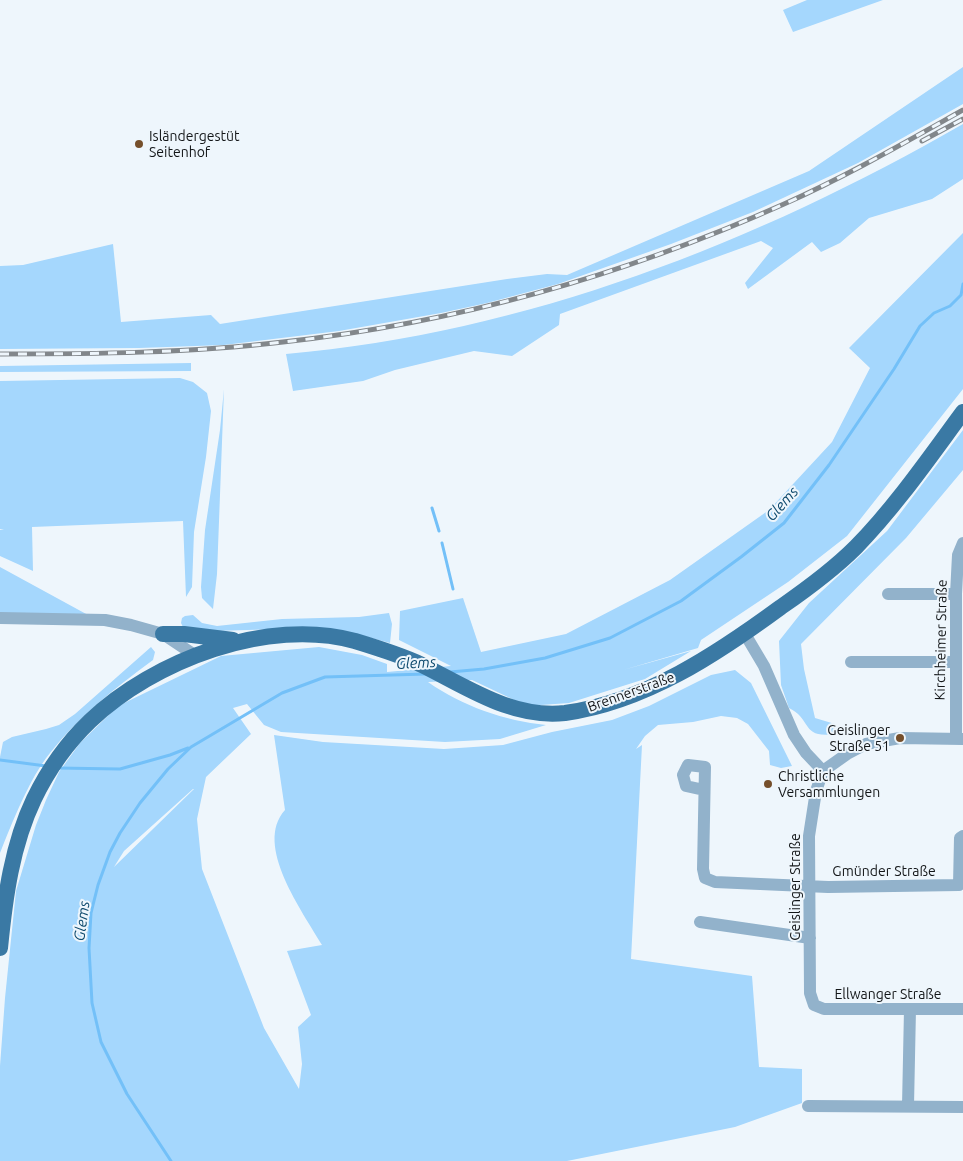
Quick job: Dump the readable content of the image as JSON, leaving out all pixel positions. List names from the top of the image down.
{
  "streets": {
    "main road": ["Brennerstraße"],
    "street": [
      "Kirchheimer Straße",
      "Gmünder Straße",
      "Geislinger Straße",
      "Ellwanger Straße"
    ]
  },
  "crossings": [
    ["Gmünder Straße", "Geislinger Straße"],
    ["Geislinger Straße", "Ellwanger Straße"]
  ],
  "water": ["Glems"],
  "places": ["Isländergestüt Seitenhof", "Geislinger Straße 51", "Christliche Versammlungen"]
}
